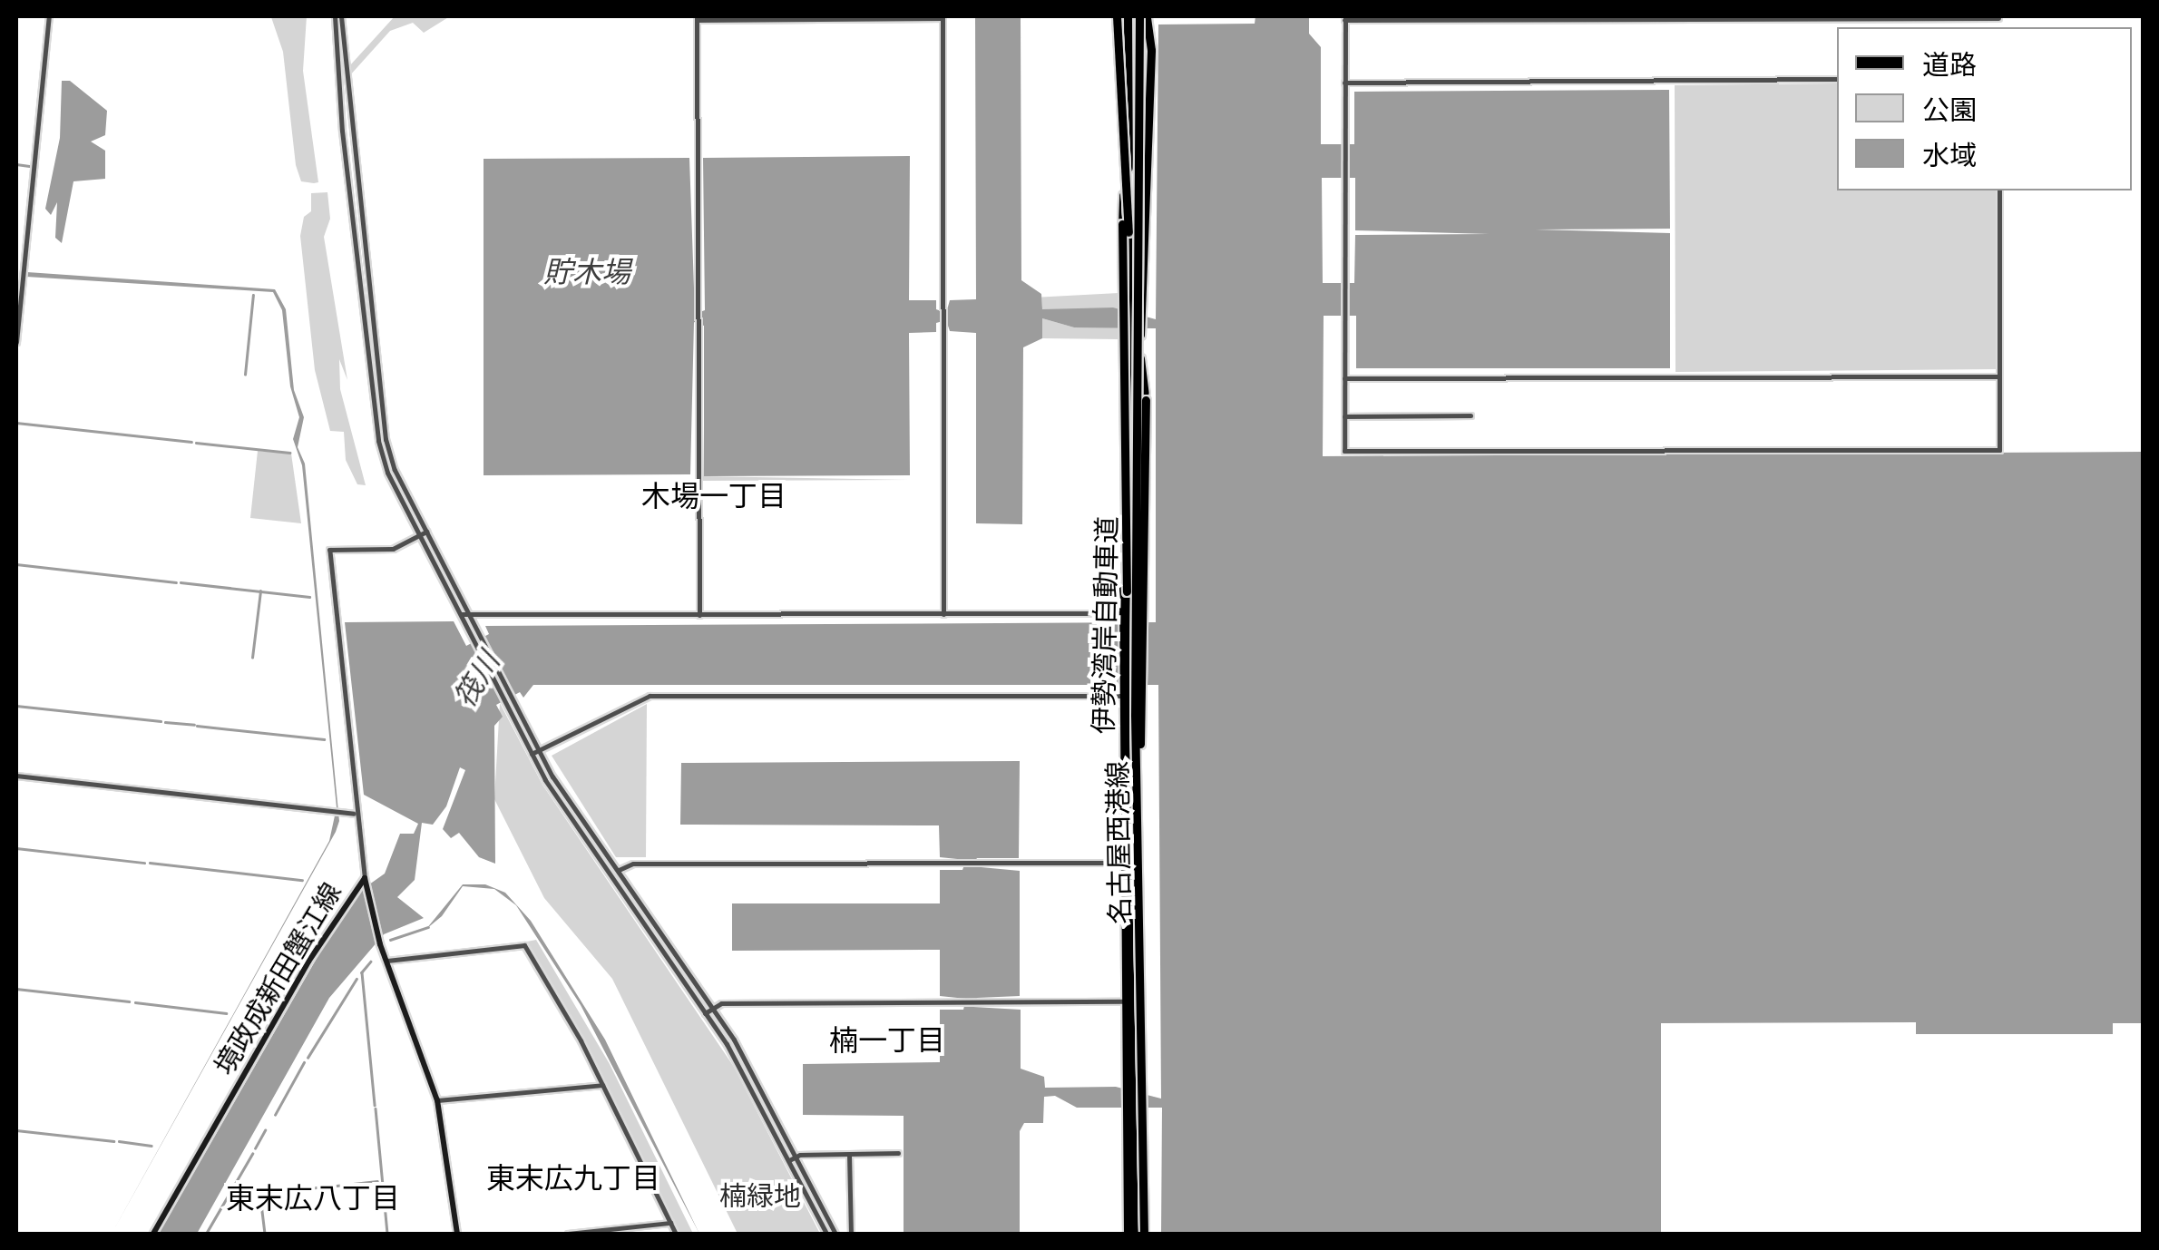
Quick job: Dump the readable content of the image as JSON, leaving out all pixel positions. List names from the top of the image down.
{
  "streets": {
    "highway": ["伊勢湾岸自動車道"],
    "main road": ["名古屋西港線", "境政成新田蟹江線"]
  },
  "crossings": [
    ["伊勢湾岸自動車道", "名古屋西港線"]
  ],
  "districts": [
    "木場一丁目",
    "楠一丁目",
    "東末広九丁目",
    "東末広八丁目"
  ],
  "water": ["貯木場", "筏川"],
  "parks": ["楠緑地"],
  "legend": ["道路", "公園", "水域"]
}
